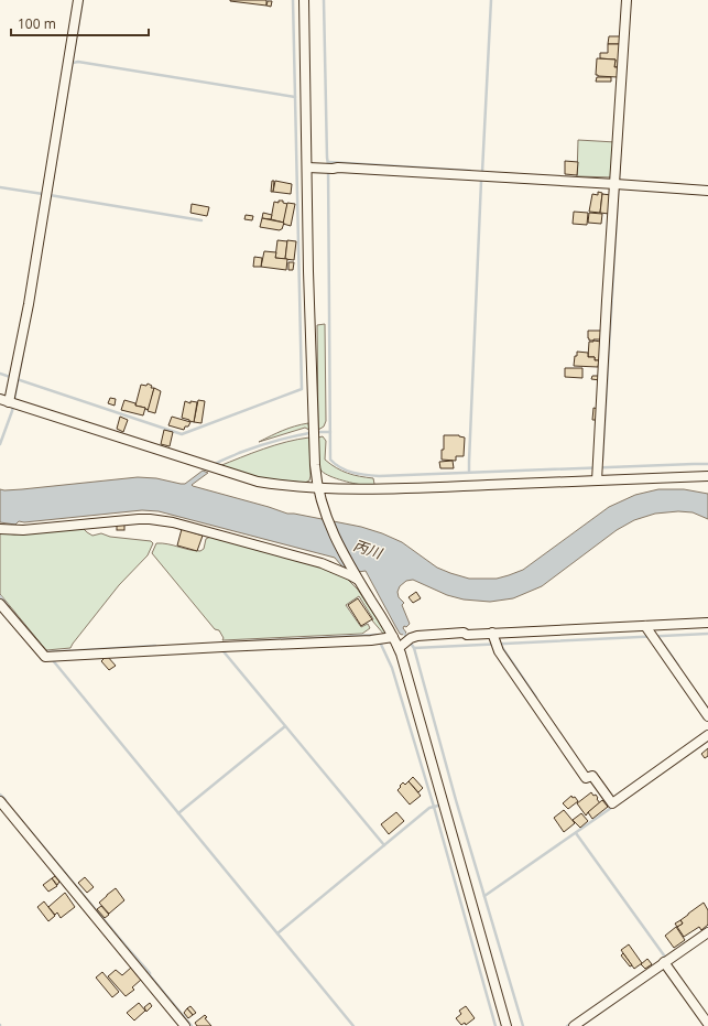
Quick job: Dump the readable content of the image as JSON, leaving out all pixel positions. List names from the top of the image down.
{
  "water": ["丙川"],
  "scale_bar": "100 m"
}
